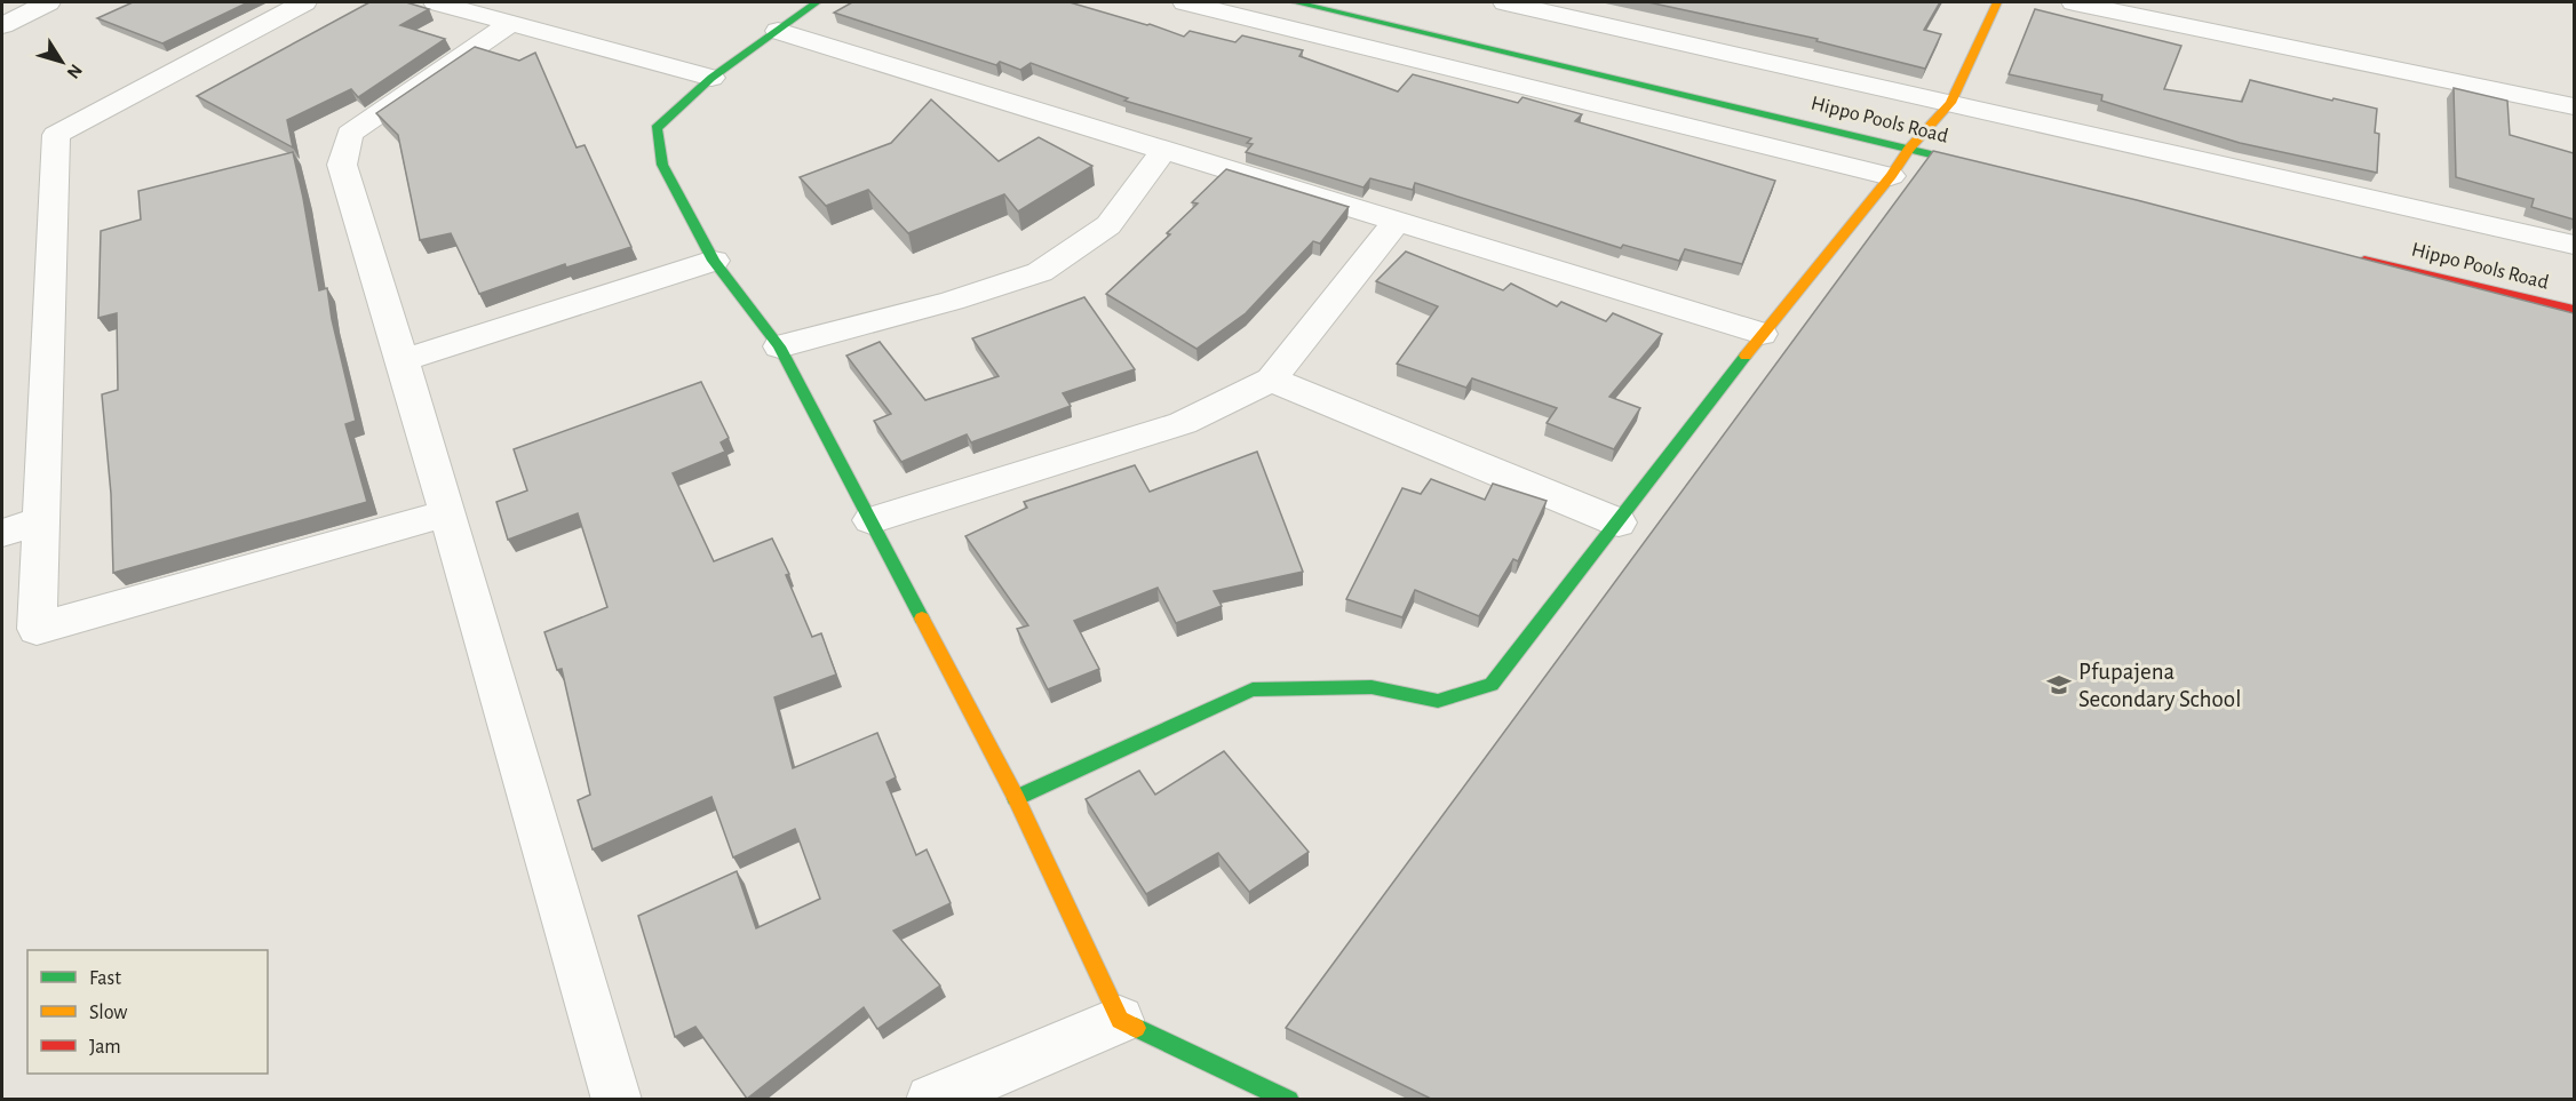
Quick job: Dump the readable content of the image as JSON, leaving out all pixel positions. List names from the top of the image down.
{
  "streets": {
    "street": ["Hippo Pools Road"]
  },
  "places": {
    "school or university": ["Pfupajena Secondary School"]
  },
  "legend": ["Fast", "Slow", "Jam"],
  "north": "bottom right"
}
